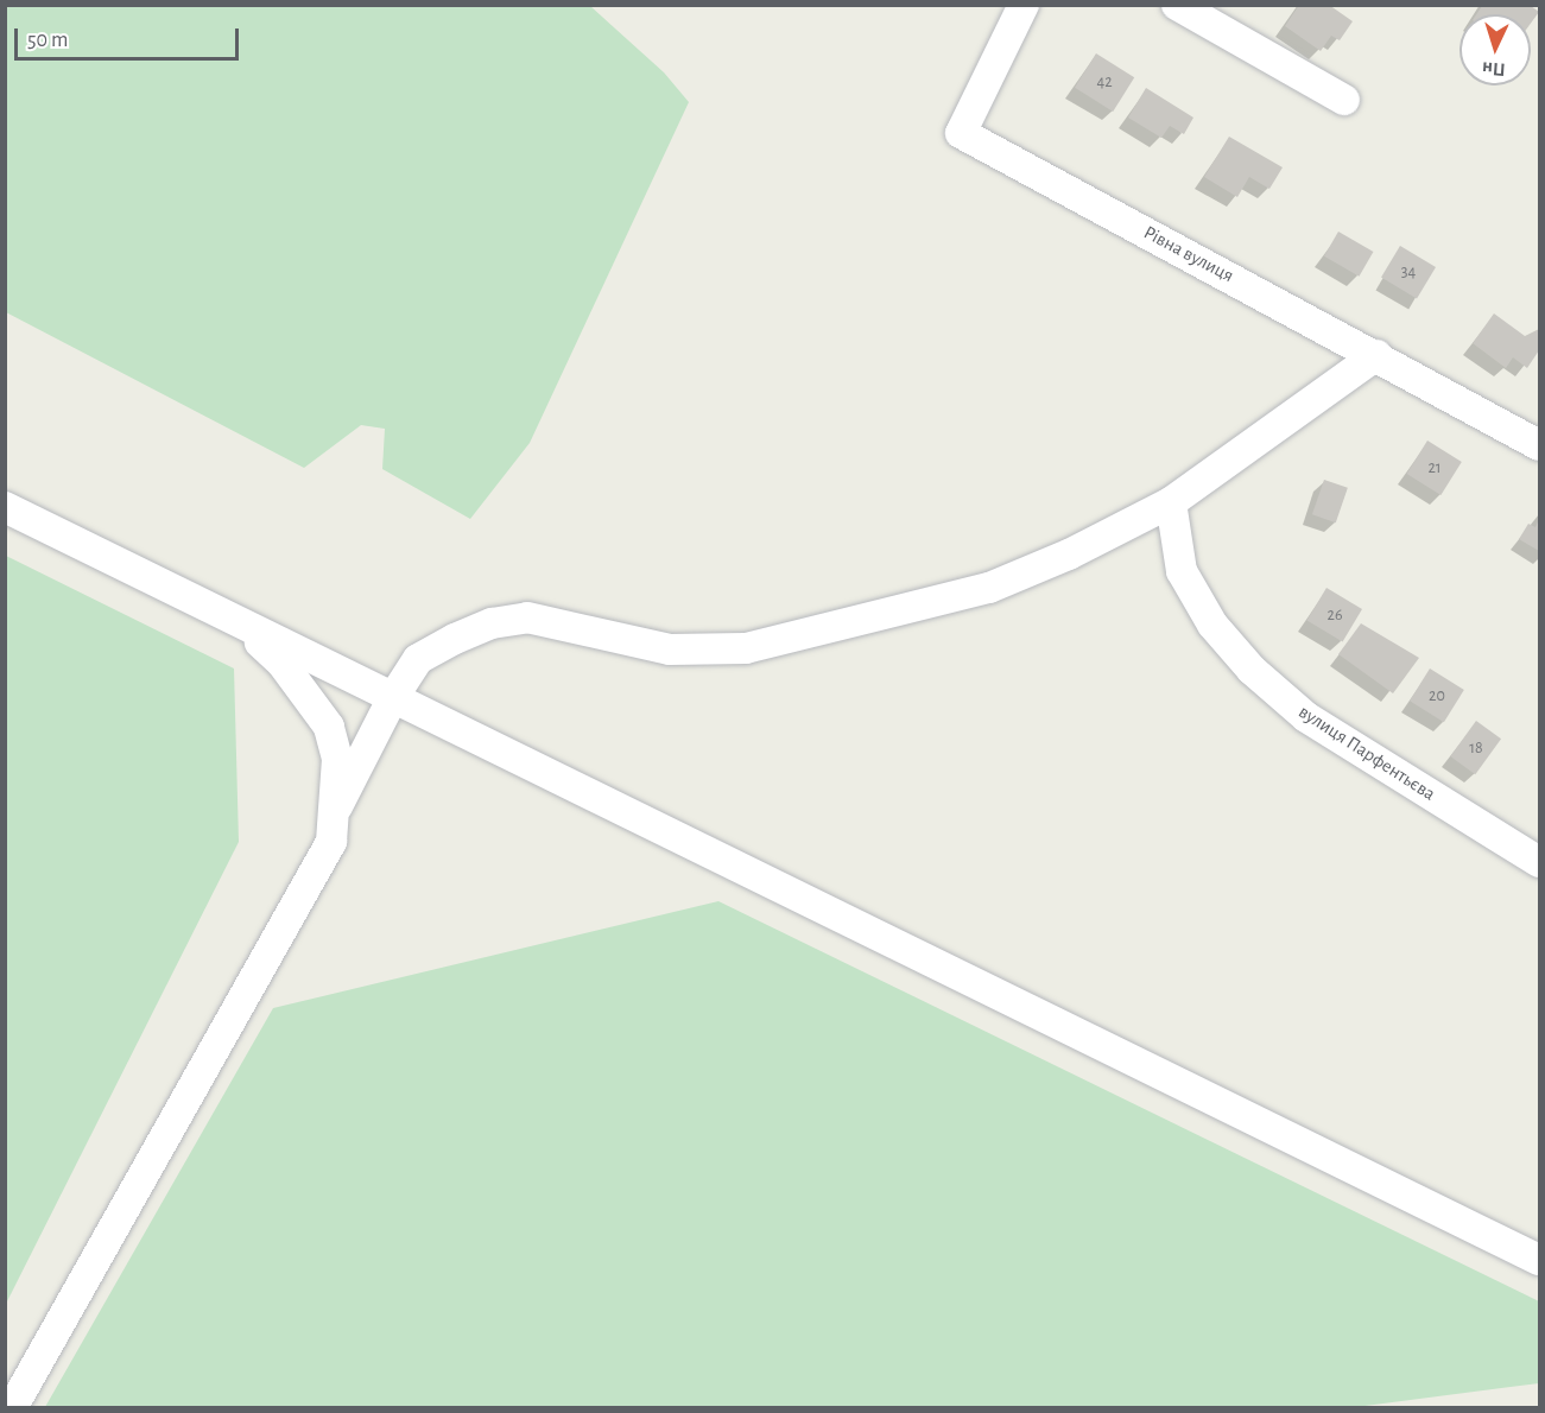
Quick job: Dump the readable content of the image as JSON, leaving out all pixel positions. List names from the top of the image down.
{
  "streets": {
    "street": ["Рівна вулиця", "вулиця Парфентьєва"]
  },
  "house_numbers": [
    "42",
    "34",
    "21",
    "26",
    "20",
    "18"
  ],
  "scale_bar": "50 m",
  "north": "bottom"
}
